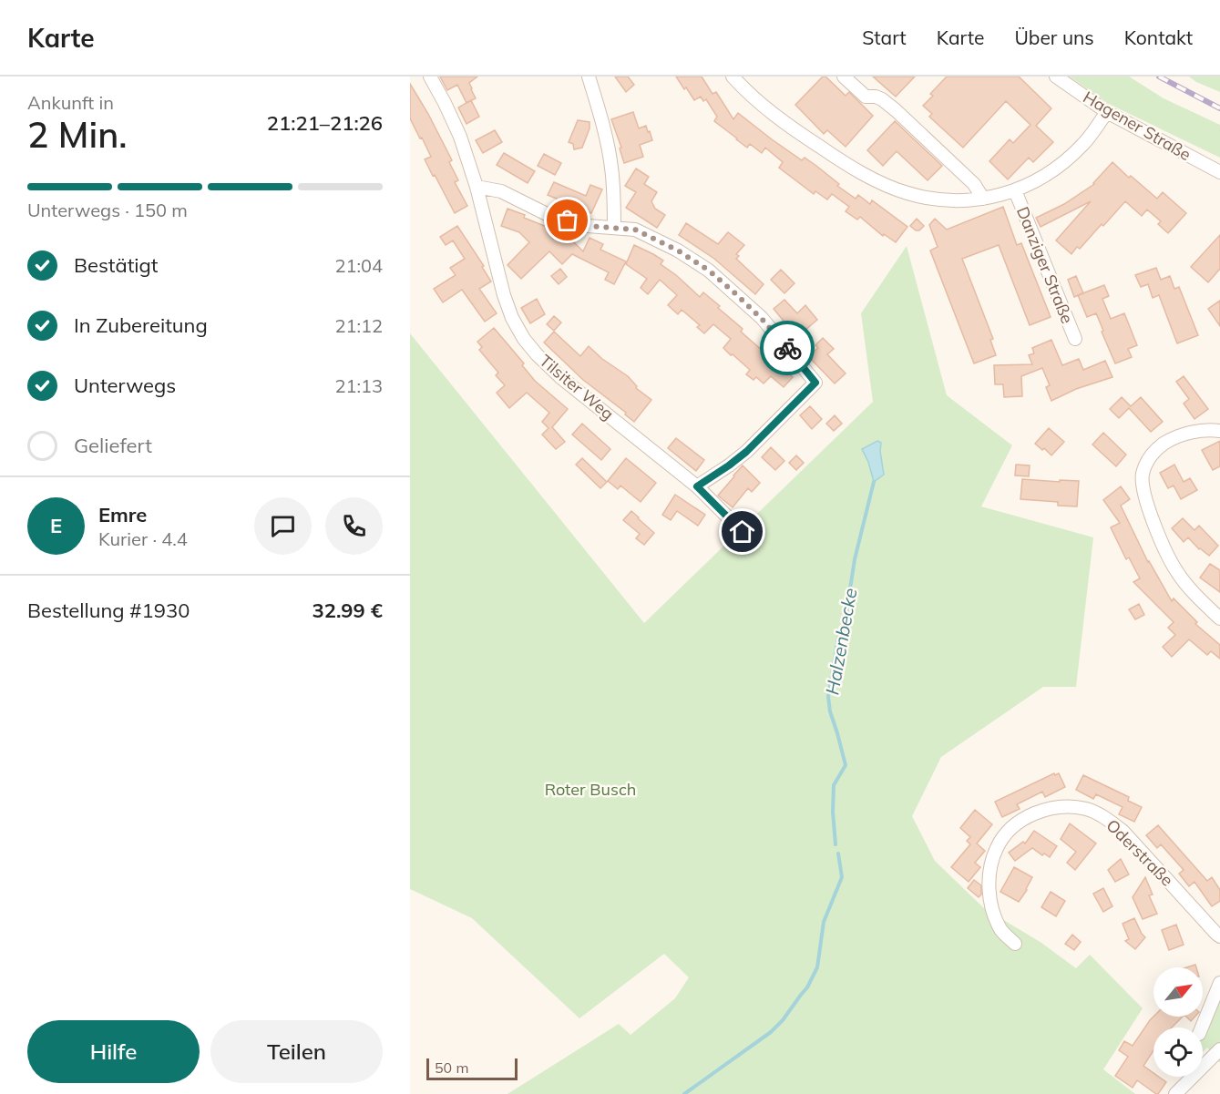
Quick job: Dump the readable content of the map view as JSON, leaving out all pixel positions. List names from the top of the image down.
{
  "streets": {
    "street": [
      "Hagener Straße",
      "Danziger Straße",
      "Tilsiter Weg",
      "Oderstraße"
    ]
  },
  "water": ["Halzenbecke"],
  "parks": ["Roter Busch"],
  "scale_bar": "50 m",
  "north": "top right",
  "page": {
    "header": "Karte",
    "nav": [
      "Start",
      "Karte",
      "Über uns",
      "Kontakt"
    ],
    "heading": ["2 Min.", "Ankunft in", "21:21–21:26"],
    "panel": [
      "Emre",
      "Kurier · 4.4",
      "Bestellung #1930",
      "32.99 €"
    ],
    "bar": "Unterwegs · 150 m",
    "list": [
      ["Bestätigt", "21:04"],
      ["In Zubereitung", "21:12"],
      ["Unterwegs", "21:13"],
      "Geliefert"
    ],
    "round": "E",
    "buttons": ["Hilfe", "Teilen"],
    "scale": "50 m"
  }
}
